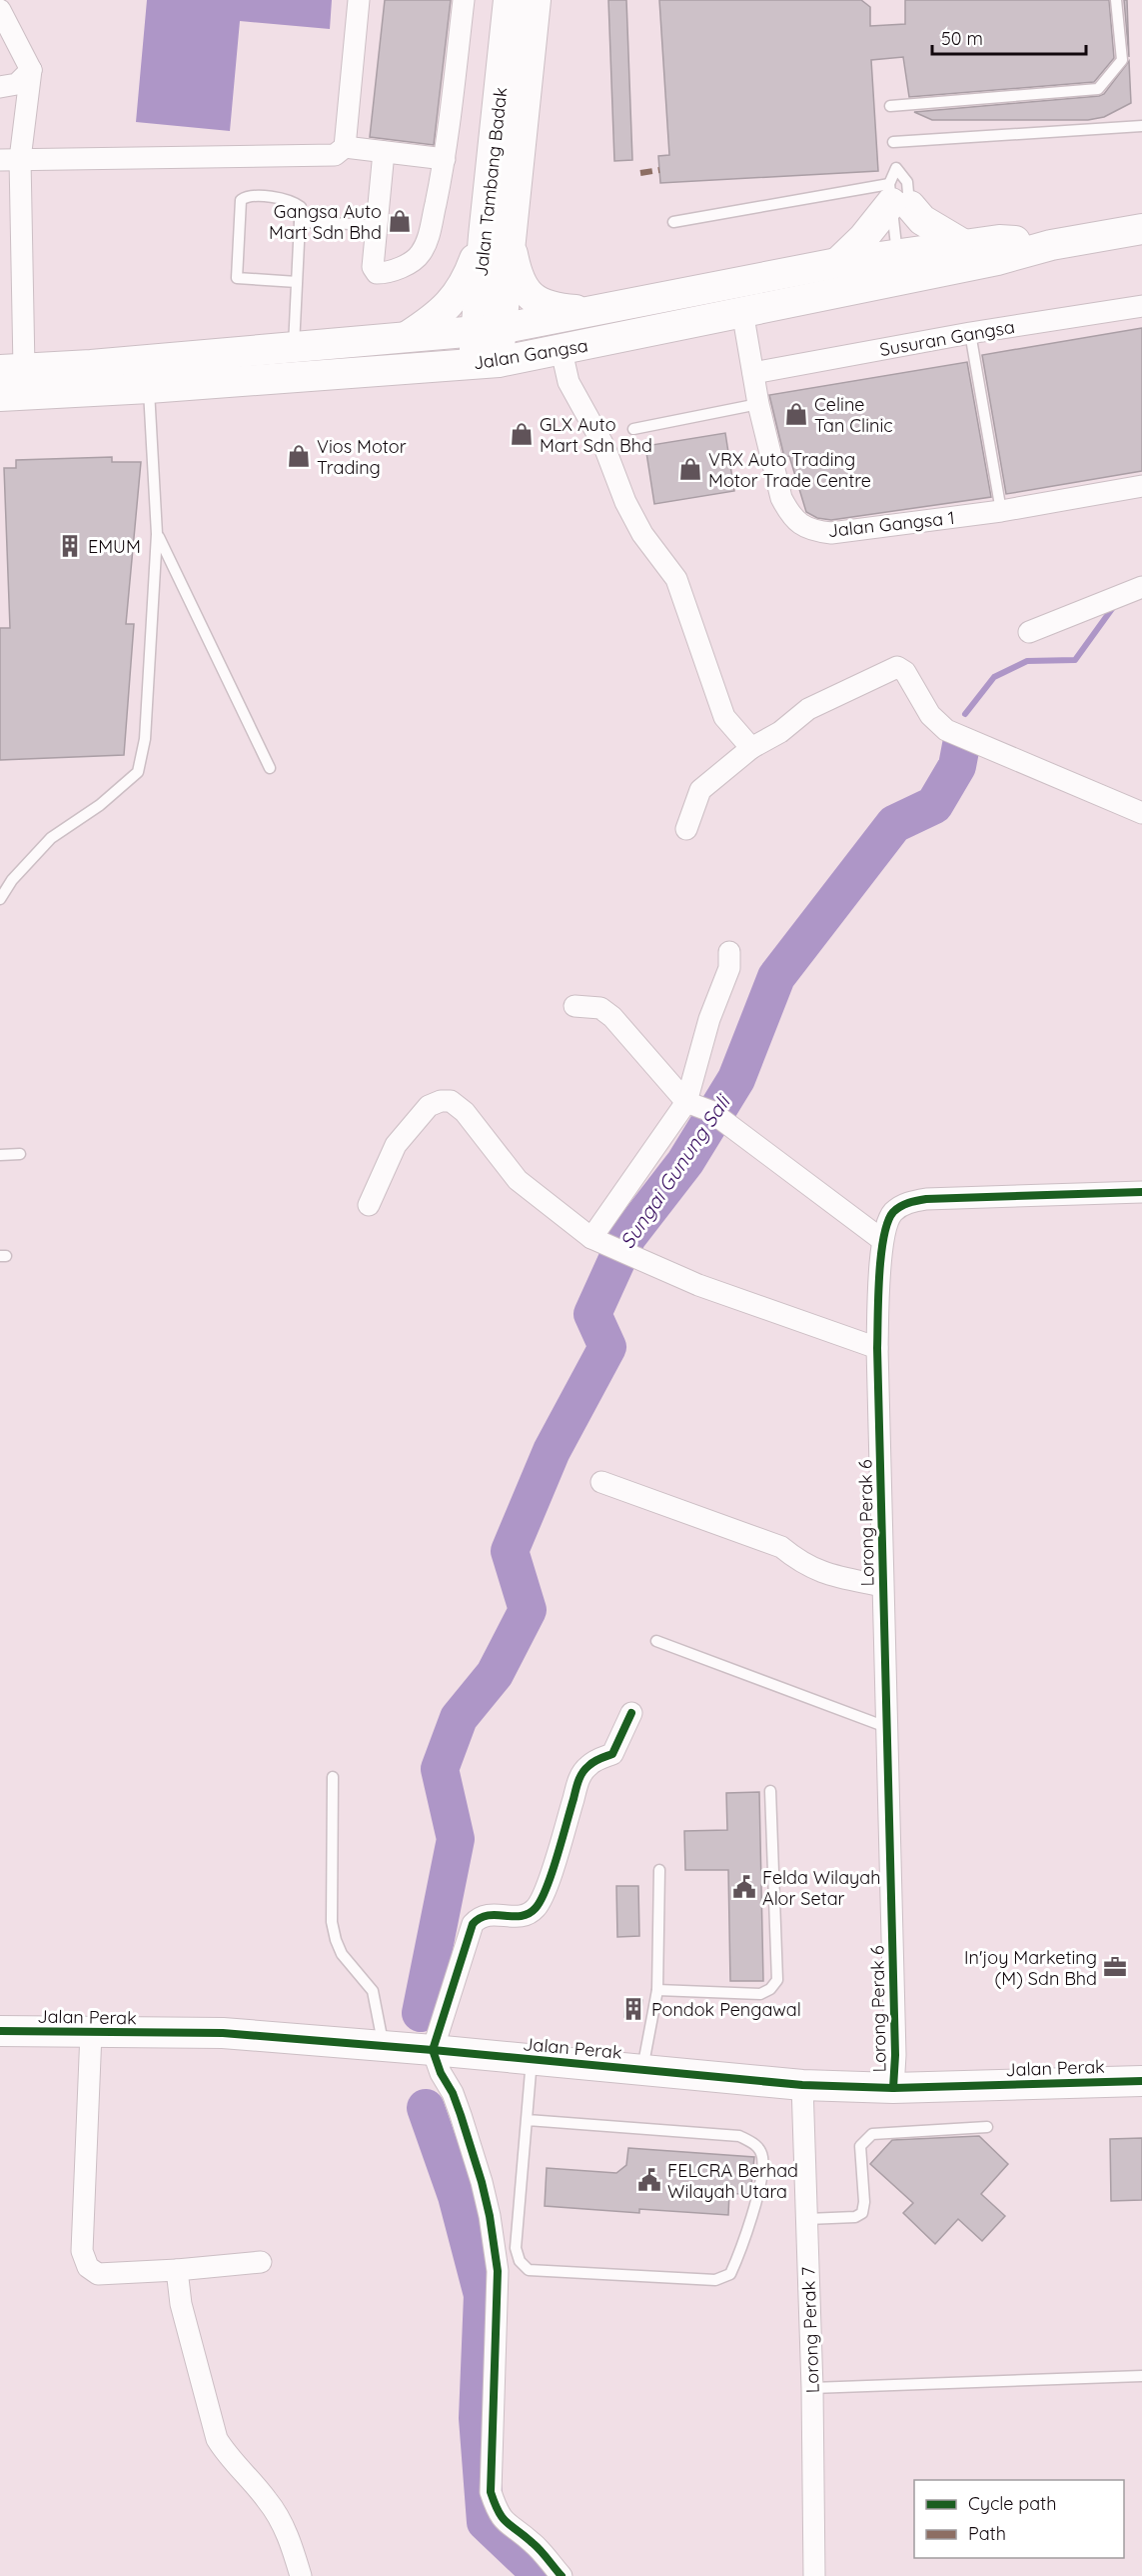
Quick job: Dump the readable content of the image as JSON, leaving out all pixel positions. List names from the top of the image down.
{
  "streets": {
    "main road": ["Jalan Tambang Badak", "Jalan Gangsa", "Jalan Perak"],
    "street": [
      "Susuran Gangsa",
      "Jalan Gangsa 1",
      "Lorong Perak 6",
      "Lorong Perak 7"
    ]
  },
  "crossings": [
    ["Jalan Tambang Badak", "Jalan Gangsa"],
    ["Susuran Gangsa", "Jalan Gangsa 1"],
    ["Jalan Gangsa", "Jalan Gangsa 1"],
    ["Lorong Perak 6", "Jalan Perak"],
    ["Jalan Perak", "Lorong Perak 7"]
  ],
  "water": ["Sungai Gunung Sali"],
  "places": {
    "shop": [
      "Gangsa Auto Mart Sdn Bhd",
      "Celine Tan Clinic",
      "GLX Auto Mart Sdn Bhd",
      "Vios Motor Trading",
      "VRX Auto Trading Motor Trade Centre"
    ],
    "building": ["EMUM", "Pondok Pengawal"],
    "public building": ["Felda Wilayah Alor Setar", "FELCRA Berhad Wilayah Utara"],
    "office": ["In'joy Marketing (M) Sdn Bhd"]
  },
  "legend": ["Cycle path", "Path"],
  "scale_bar": "50 m"
}
